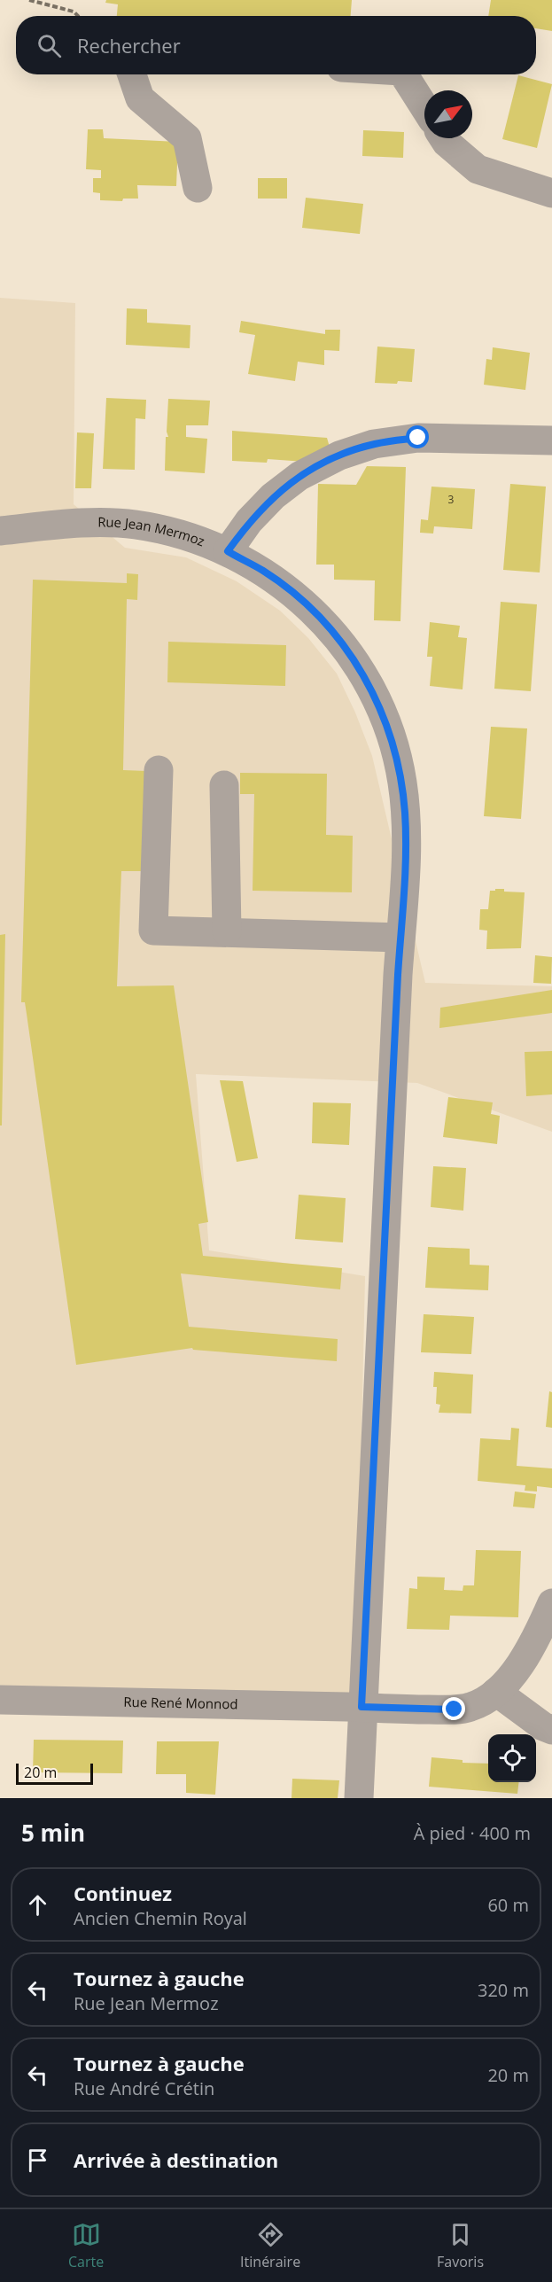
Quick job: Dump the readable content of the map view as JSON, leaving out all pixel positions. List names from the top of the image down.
{
  "streets": {
    "street": ["Rue Jean Mermoz", "Rue René Monnod"]
  },
  "crossings": [
    ["Rue Jean Mermoz", "Rue René Monnod"]
  ],
  "house_numbers": ["3"],
  "scale_bar": "20 m",
  "north": "top right",
  "page": {
    "search": "Rechercher",
    "scale": "20 m",
    "heading": ["5 min", "À pied · 400 m"],
    "list": [
      ["Continuez", "Ancien Chemin Royal", "60 m"],
      ["Tournez à gauche", "Rue Jean Mermoz", "320 m"],
      ["Tournez à gauche", "Rue André Crétin", "20 m"],
      "Arrivée à destination"
    ],
    "nav": ["Carte", "Itinéraire", "Favoris"]
  }
}
